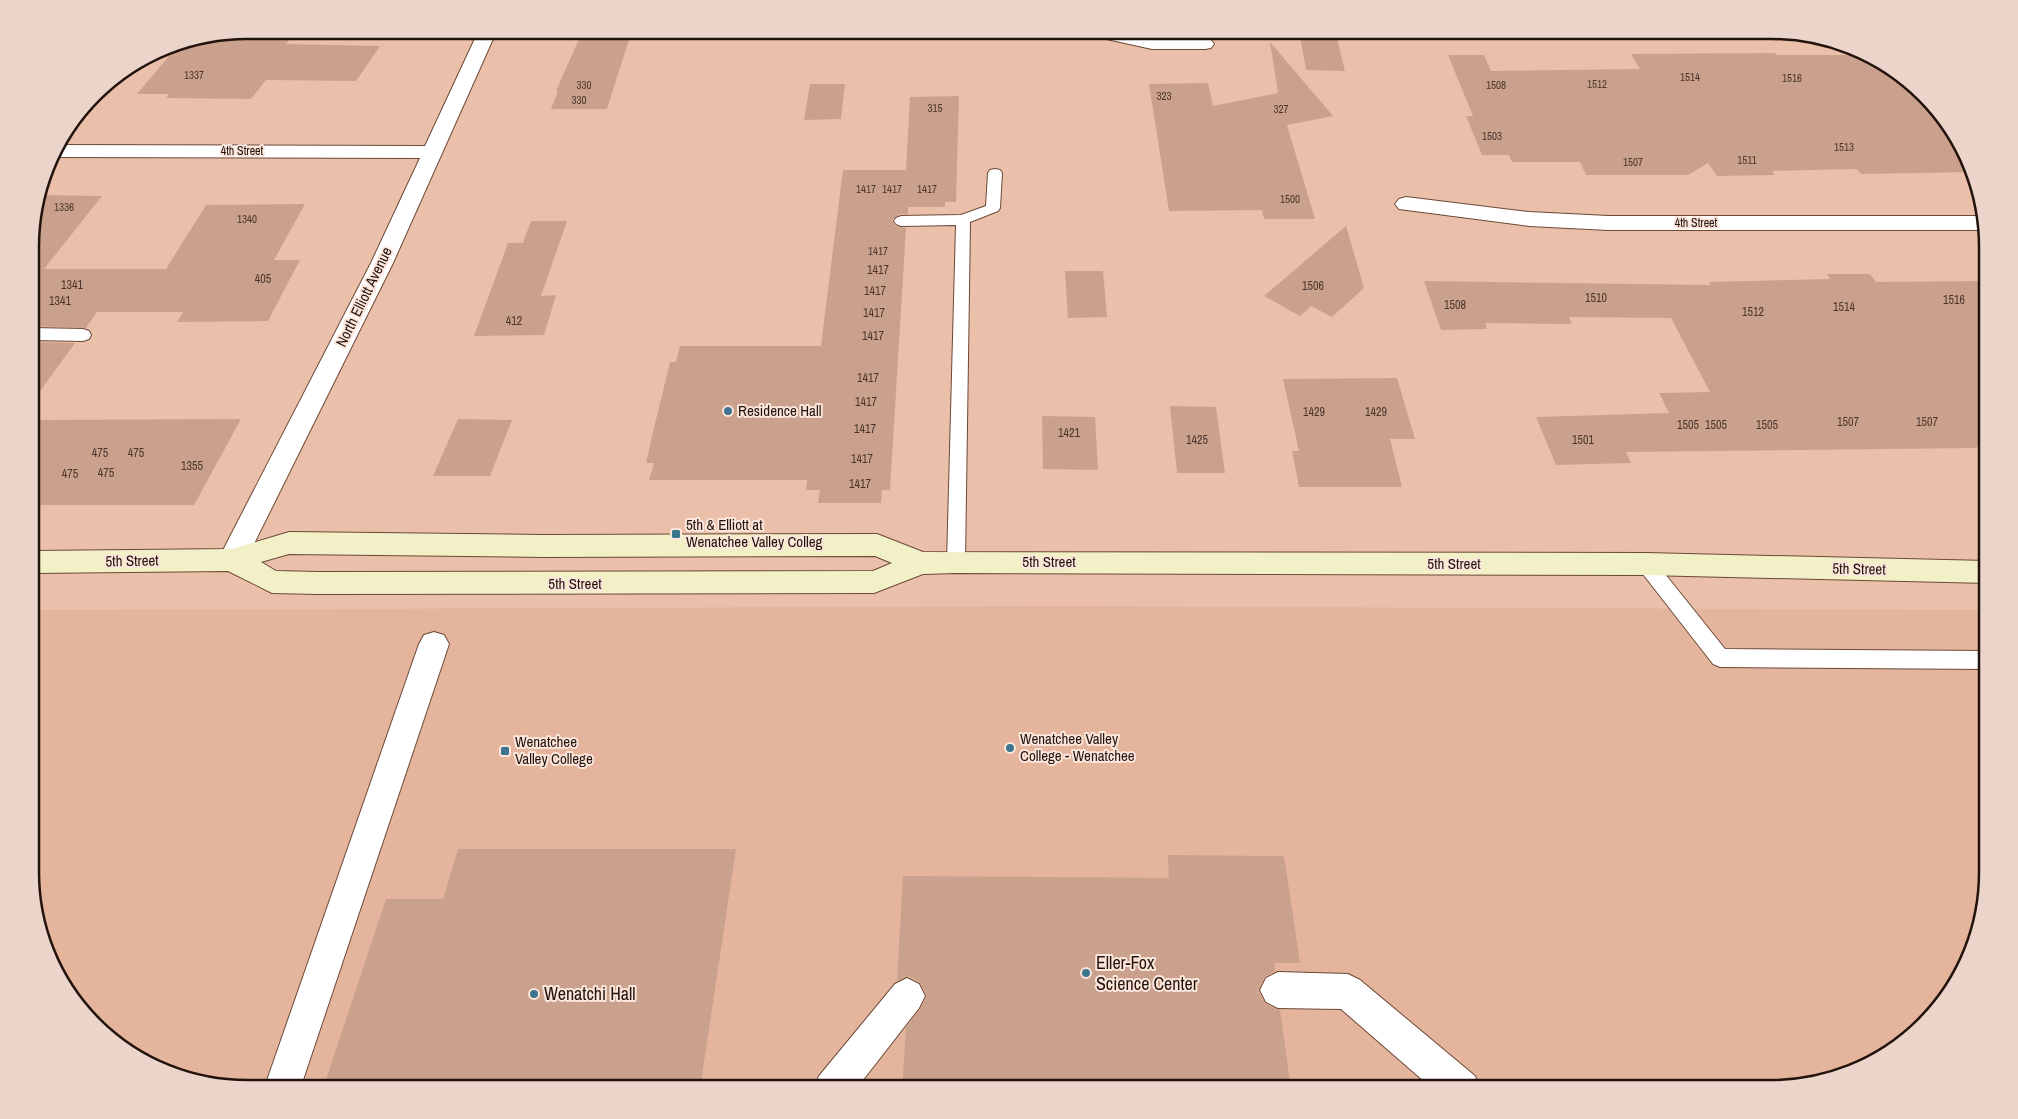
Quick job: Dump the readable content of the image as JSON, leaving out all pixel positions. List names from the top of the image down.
{
  "streets": {
    "main road": ["5th Street"],
    "street": ["4th Street", "North Elliott Avenue"]
  },
  "crossings": [
    ["4th Street", "North Elliott Avenue"],
    ["North Elliott Avenue", "5th Street"]
  ],
  "places": {
    "other": [
      "Residence Hall",
      "Wenatchee Valley College - Wenatchee",
      "Eller-Fox Science Center",
      "Wenatchi Hall"
    ],
    "transit": ["5th & Elliott at Wenatchee Valley Colleg", "Wenatchee Valley College"]
  },
  "house_numbers": [
    "1337",
    "1514",
    "1516",
    "1512",
    "330",
    "1508",
    "323",
    "330",
    "315",
    "327",
    "1503",
    "1513",
    "1511",
    "1507",
    "1417",
    "1417",
    "1417",
    "1500",
    "1336",
    "1340",
    "1417",
    "1417",
    "405",
    "1341",
    "1506",
    "1417",
    "1510",
    "1516",
    "1341",
    "1508",
    "1514",
    "1512",
    "1417",
    "412",
    "1417",
    "1417",
    "1417",
    "1429",
    "1429",
    "1507",
    "1507",
    "1505",
    "1505",
    "1505",
    "1417",
    "1421",
    "1425",
    "1501",
    "475",
    "475",
    "1417",
    "1355",
    "475",
    "475",
    "1417"
  ]
}
